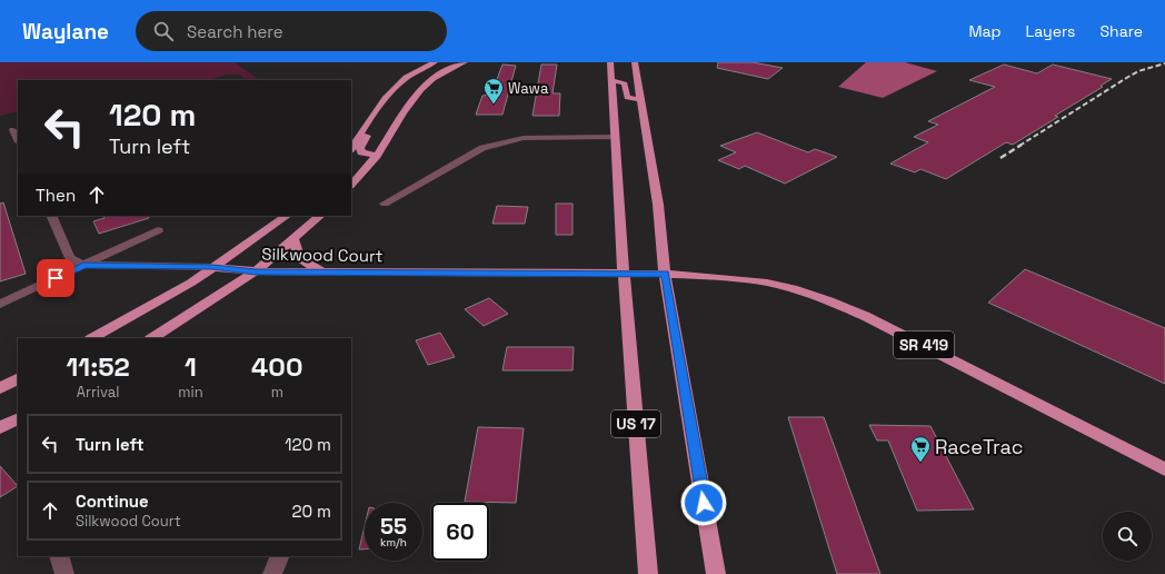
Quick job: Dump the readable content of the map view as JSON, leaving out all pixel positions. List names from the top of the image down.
{
  "streets": {
    "main road": ["Silkwood Court", "SR 419", "US 17"]
  },
  "crossings": [
    ["Silkwood Court", "SR 419"],
    ["Silkwood Court", "US 17"],
    ["SR 419", "US 17"]
  ],
  "places": {
    "supermarket": ["Wawa", "RaceTrac"]
  },
  "page": {
    "header": "Waylane",
    "search": "Search here",
    "nav": ["Map", "Layers", "Share"],
    "turn": ["120 m", "Turn left"],
    "then": "Then",
    "eta": [
      "11:52",
      "Arrival",
      "1",
      "min",
      "400",
      "m"
    ],
    "list": [
      {
        "name": "Turn left",
        "value": "120 m"
      },
      {
        "name": "Continue",
        "note": "Silkwood Court",
        "value": "20 m"
      }
    ],
    "speed": "55 km/h",
    "limit": "60"
  }
}
